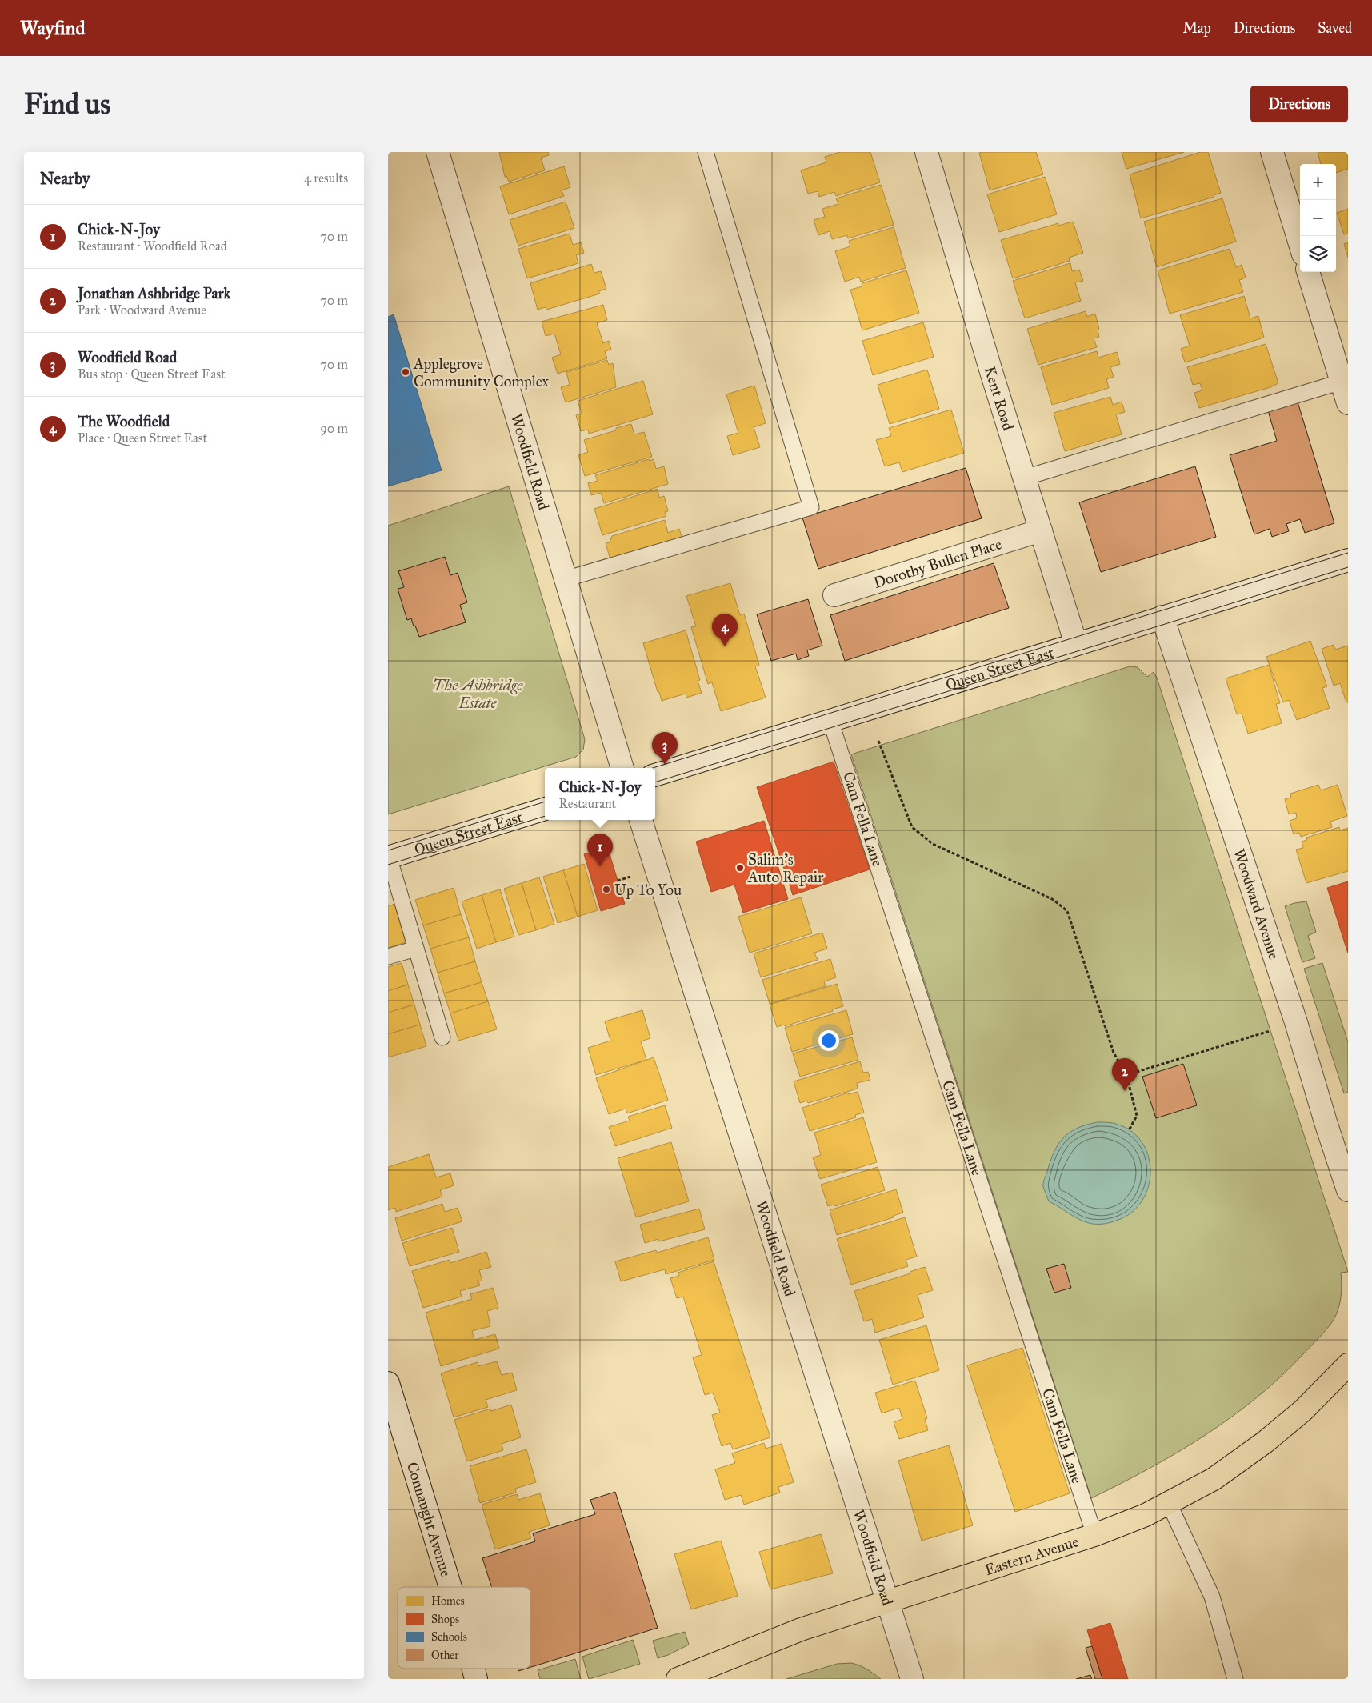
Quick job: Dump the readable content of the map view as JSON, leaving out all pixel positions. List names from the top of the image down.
{
  "streets": {
    "main road": ["Eastern Avenue"],
    "street": [
      "Kent Road",
      "Woodfield Road",
      "Dorothy Bullen Place",
      "Queen Street East",
      "Woodward Avenue",
      "Connaught Avenue"
    ],
    "lane": ["Cam Fella Lane"]
  },
  "crossings": [
    ["Kent Road", "Dorothy Bullen Place"],
    ["Kent Road", "Queen Street East"],
    ["Woodfield Road", "Eastern Avenue"],
    ["Queen Street East", "Cam Fella Lane"],
    ["Queen Street East", "Woodward Avenue"],
    ["Cam Fella Lane", "Eastern Avenue"]
  ],
  "parks": ["The Ashbridge Estate"],
  "places": ["Applegrove Community Complex", "Salim’s Auto Repair", "Up To You"],
  "legend": [
    "Homes",
    "Shops",
    "Schools",
    "Other"
  ],
  "page": {
    "header": "Wayfind",
    "nav": ["Map", "Directions", "Saved"],
    "buttons": "Directions",
    "title": "Find us",
    "heading": ["Nearby", "4 results"],
    "map_buttons": ["+", "−"],
    "list": [
      {
        "mark": "1",
        "name": "Chick-N-Joy",
        "note": "Restaurant · Woodfield Road",
        "value": "70 m"
      },
      {
        "mark": "2",
        "name": "Jonathan Ashbridge Park",
        "note": "Park · Woodward Avenue",
        "value": "70 m"
      },
      {
        "mark": "3",
        "name": "Woodfield Road",
        "note": "Bus stop · Queen Street East",
        "value": "70 m"
      },
      {
        "mark": "4",
        "name": "The Woodfield",
        "note": "Place · Queen Street East",
        "value": "90 m"
      }
    ],
    "pins": [
      "4",
      "3",
      "1",
      "2"
    ],
    "popup": ["Chick-N-Joy", "Restaurant"]
  }
}
